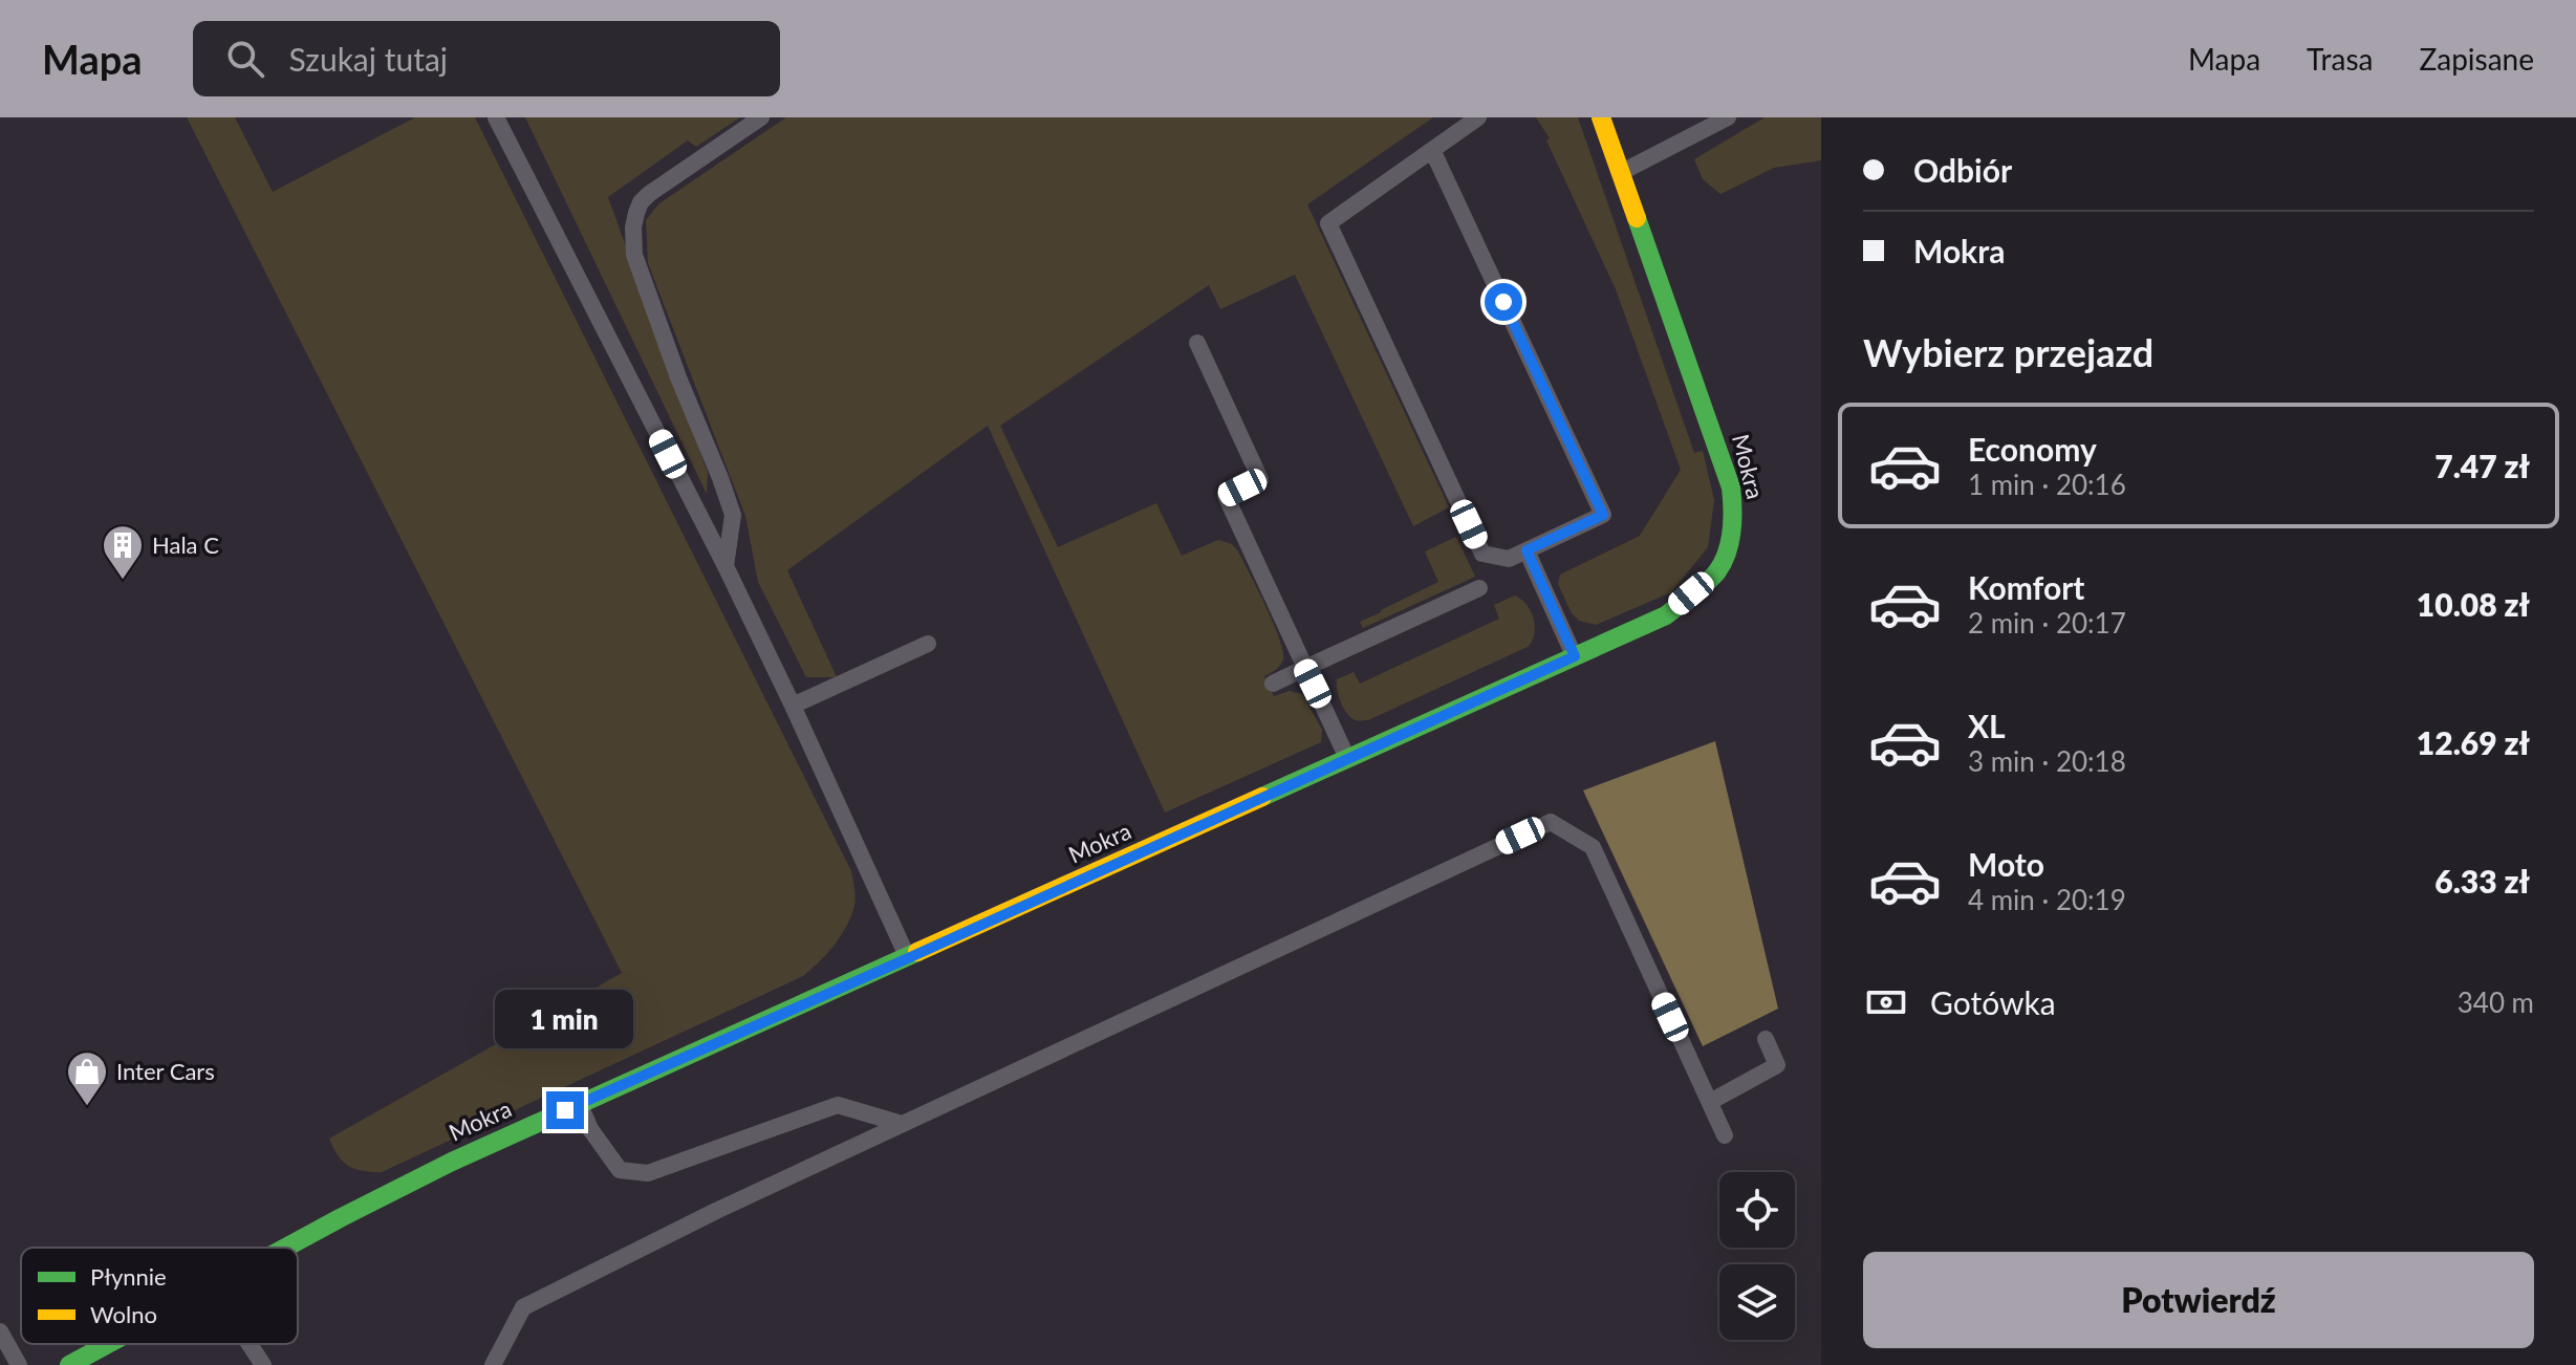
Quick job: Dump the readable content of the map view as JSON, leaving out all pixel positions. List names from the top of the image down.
{
  "streets": {
    "street": ["Mokra"]
  },
  "places": {
    "building": ["Hala C"],
    "shop": ["Inter Cars"]
  },
  "legend": ["Płynnie", "Wolno"],
  "page": {
    "header": "Mapa",
    "search": "Szukaj tutaj",
    "nav": ["Mapa", "Trasa", "Zapisane"],
    "banner": ["Odbiór", "Mokra"],
    "heading": "Wybierz przejazd",
    "list": [
      {
        "name": "Economy",
        "note": "1 min · 20:16",
        "value": "7.47 zł"
      },
      {
        "name": "Komfort",
        "note": "2 min · 20:17",
        "value": "10.08 zł"
      },
      {
        "name": "XL",
        "note": "3 min · 20:18",
        "value": "12.69 zł"
      },
      {
        "name": "Moto",
        "note": "4 min · 20:19",
        "value": "6.33 zł"
      }
    ],
    "pay": ["Gotówka", "340 m"],
    "bubble": "1 min",
    "buttons": "Potwierdź"
  }
}
